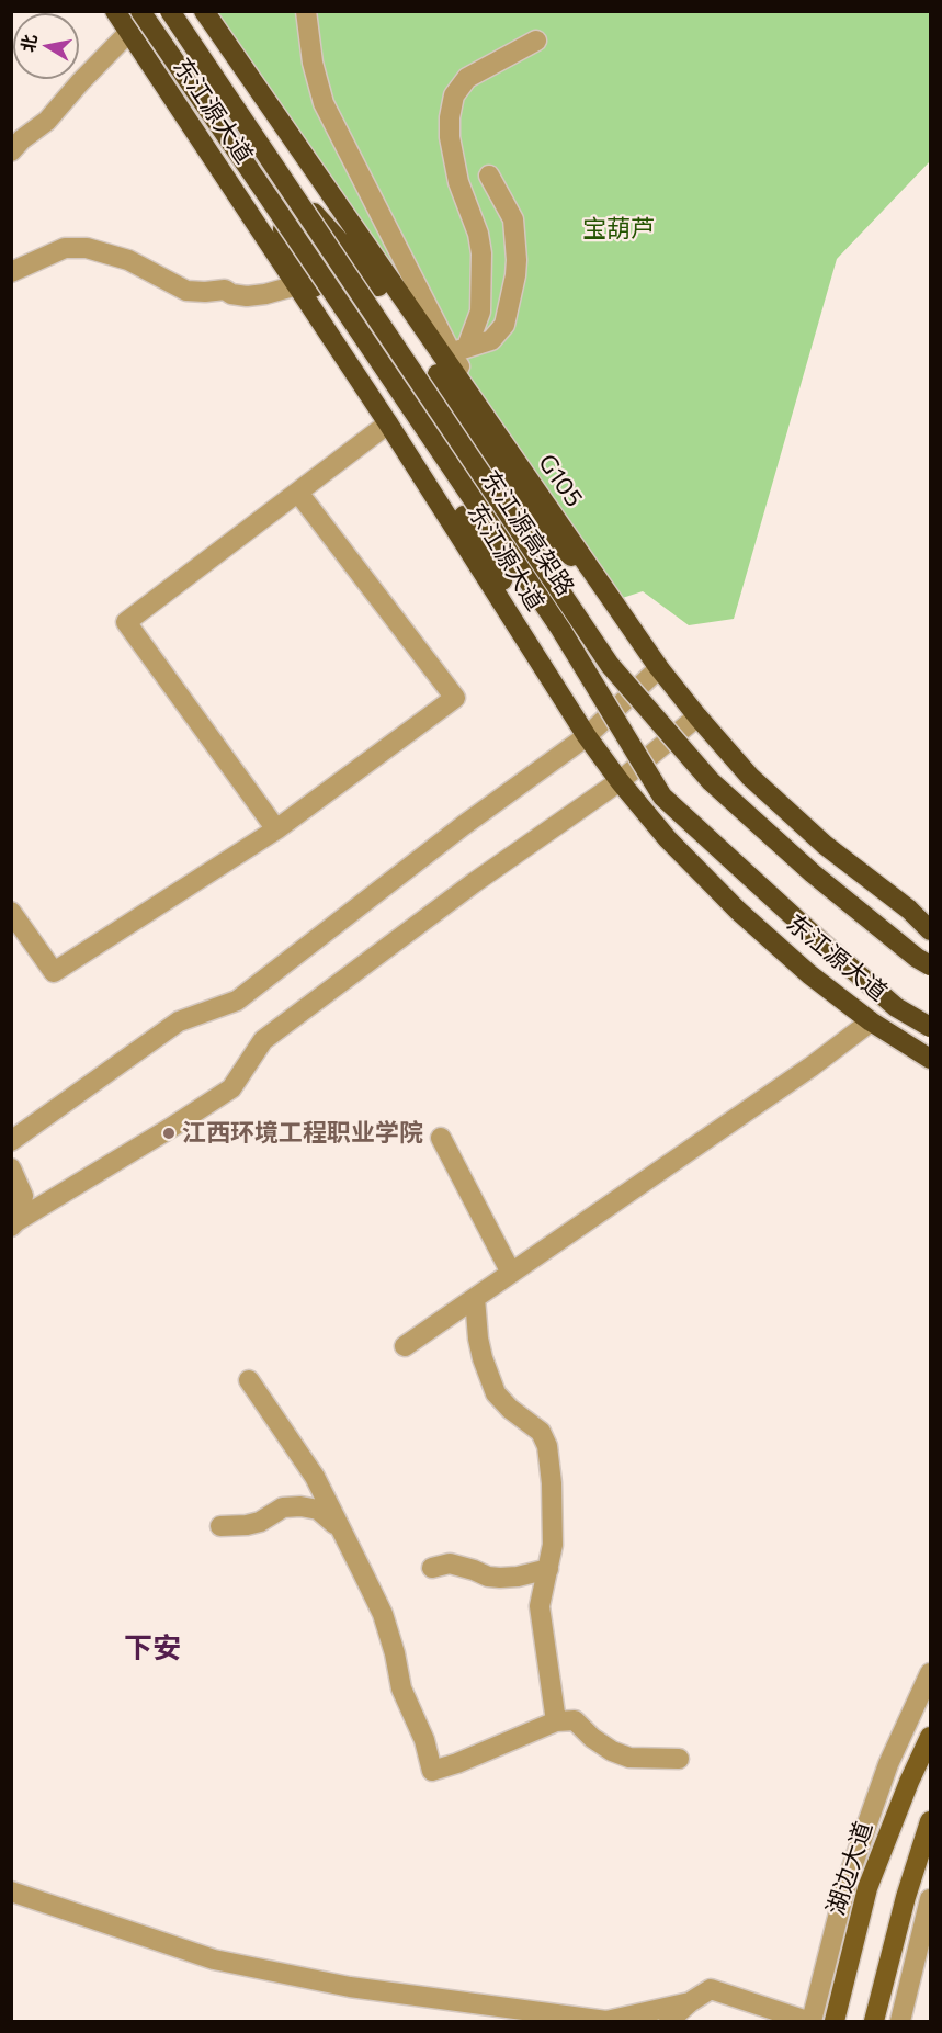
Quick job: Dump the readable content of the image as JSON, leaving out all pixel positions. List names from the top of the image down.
{
  "streets": {
    "highway": ["东江源大道", "G105", "东江源高架路"],
    "main road": ["湖边大道"]
  },
  "districts": ["下安"],
  "parks": ["宝葫芦"],
  "places": ["江西环境工程职业学院"],
  "north": "left"
}
